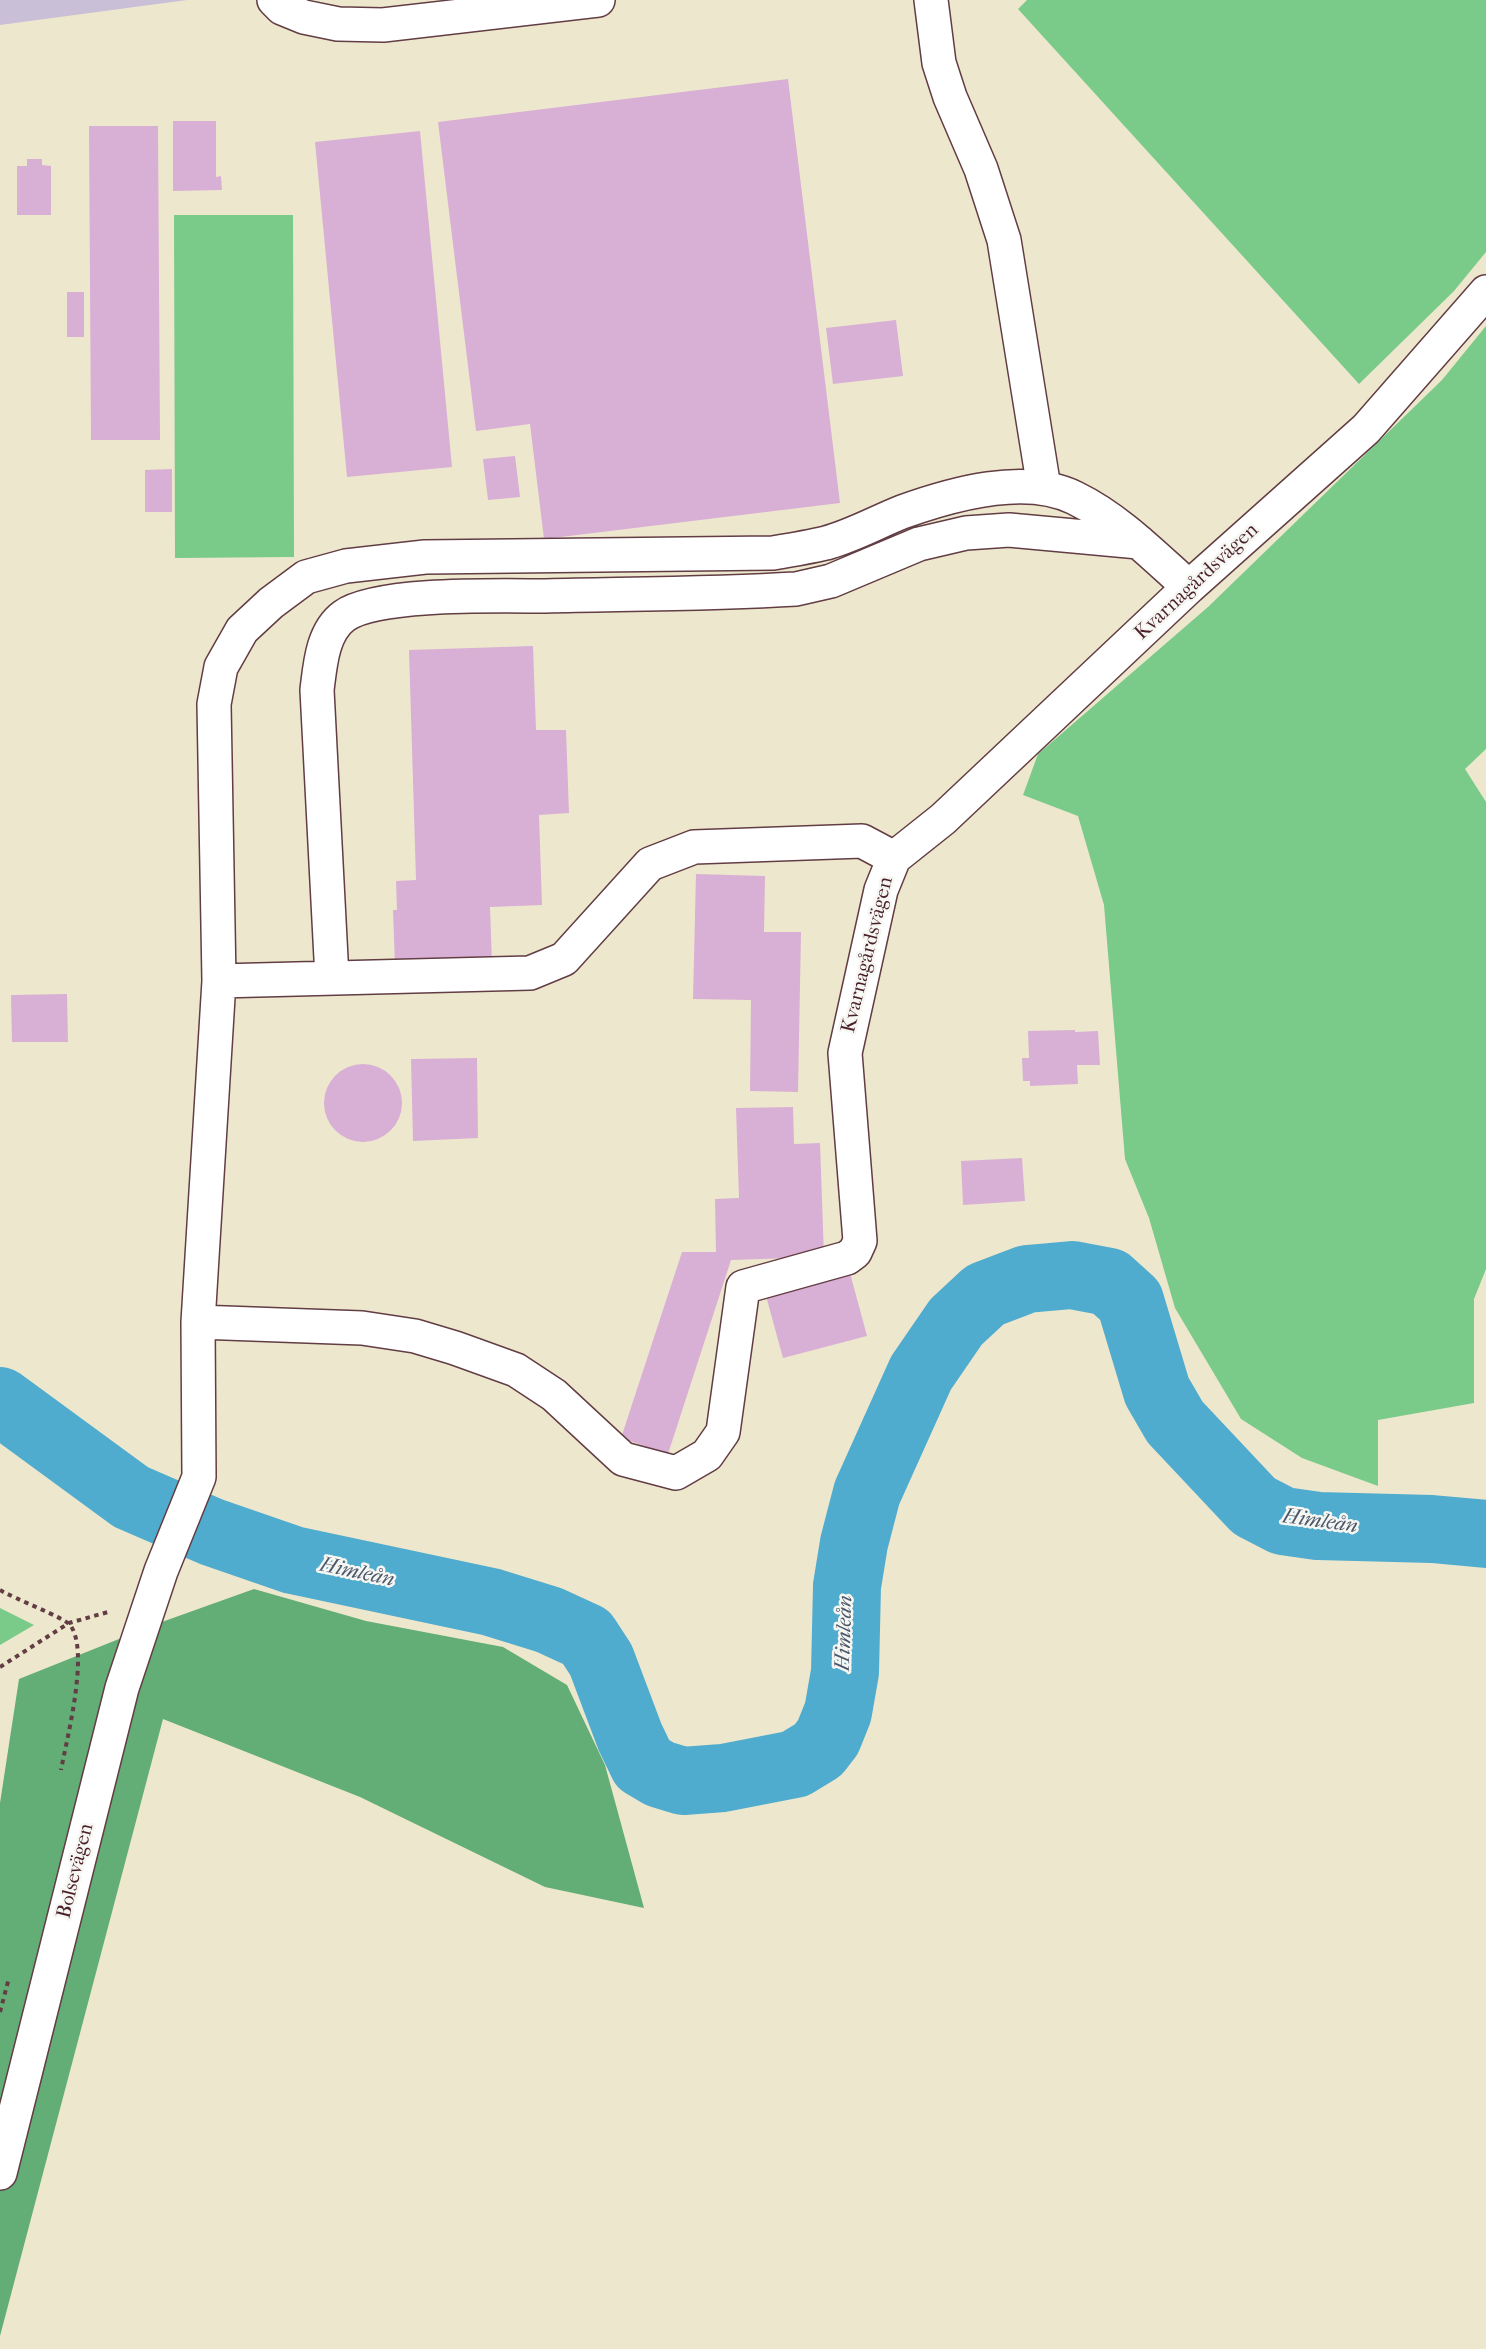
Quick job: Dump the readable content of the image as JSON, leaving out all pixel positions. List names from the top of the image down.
{
  "streets": {
    "street": ["Kvarnagårdsvägen", "Bolsevägen"]
  },
  "crossings": [
    ["Kvarnagårdsvägen", "Bolsevägen"]
  ],
  "water": ["Himleån"]
}
